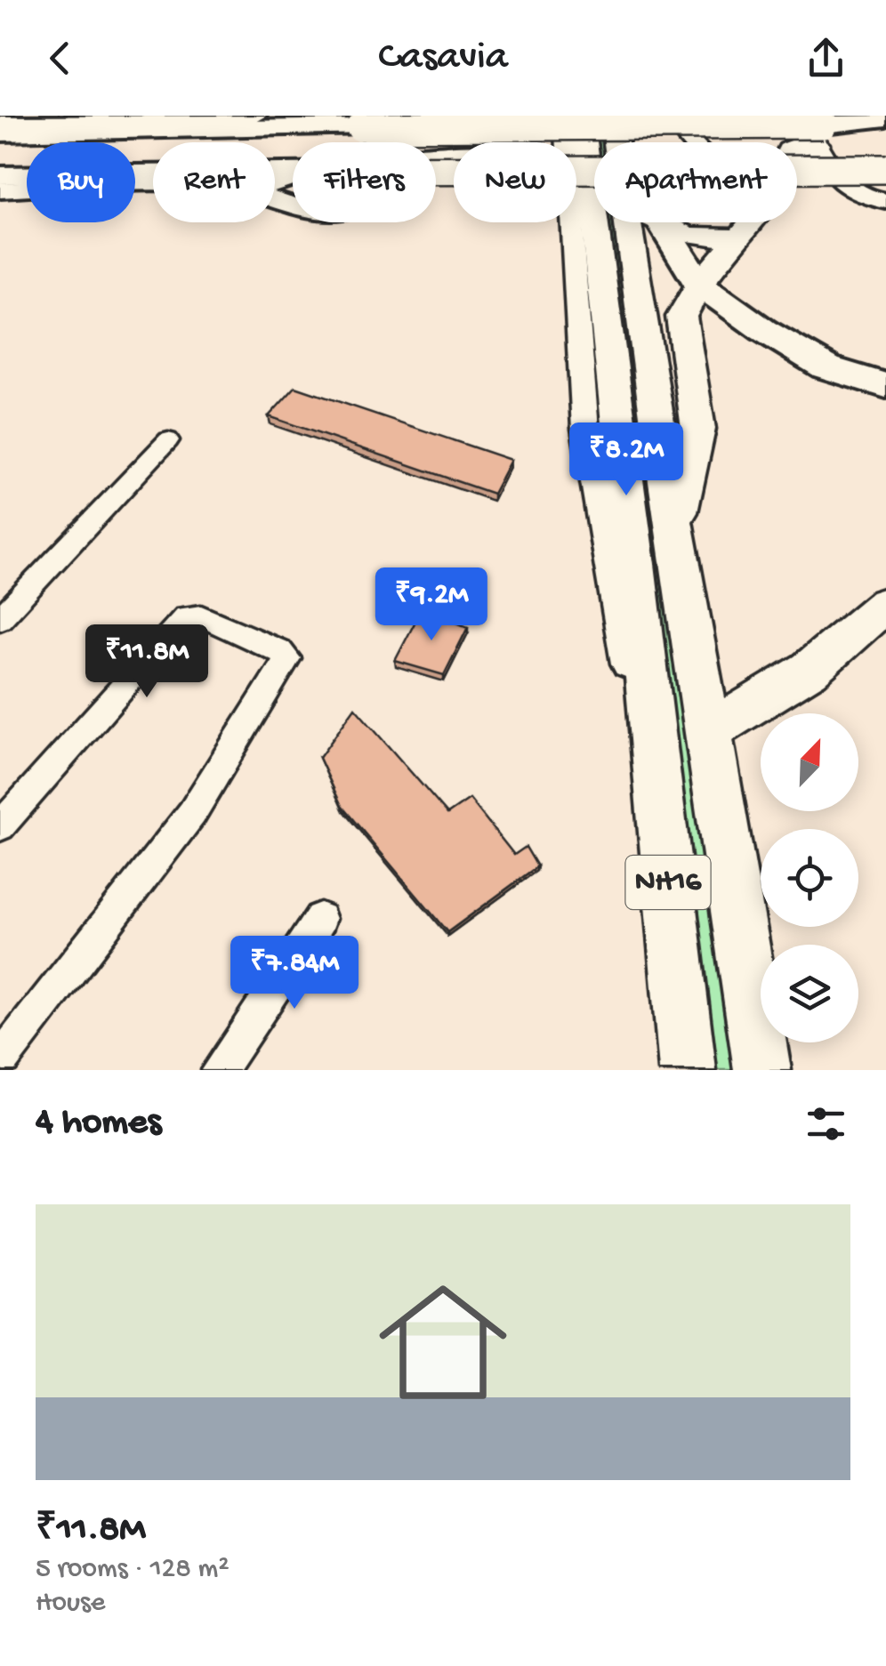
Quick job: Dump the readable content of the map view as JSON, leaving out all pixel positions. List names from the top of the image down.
{
  "streets": {
    "highway": ["NH16"]
  },
  "north": "top right",
  "page": {
    "header": "Casavia",
    "chip": [
      "Buy",
      "Rent",
      "Filters",
      "New",
      "Apartment"
    ],
    "price": [
      "₹8.2M",
      "₹9.2M",
      "₹11.8M",
      "₹7.84M"
    ],
    "heading": "4 homes",
    "list": [
      {
        "name": "₹11.8M",
        "note": "5 rooms · 128 m² · House"
      }
    ]
  }
}
